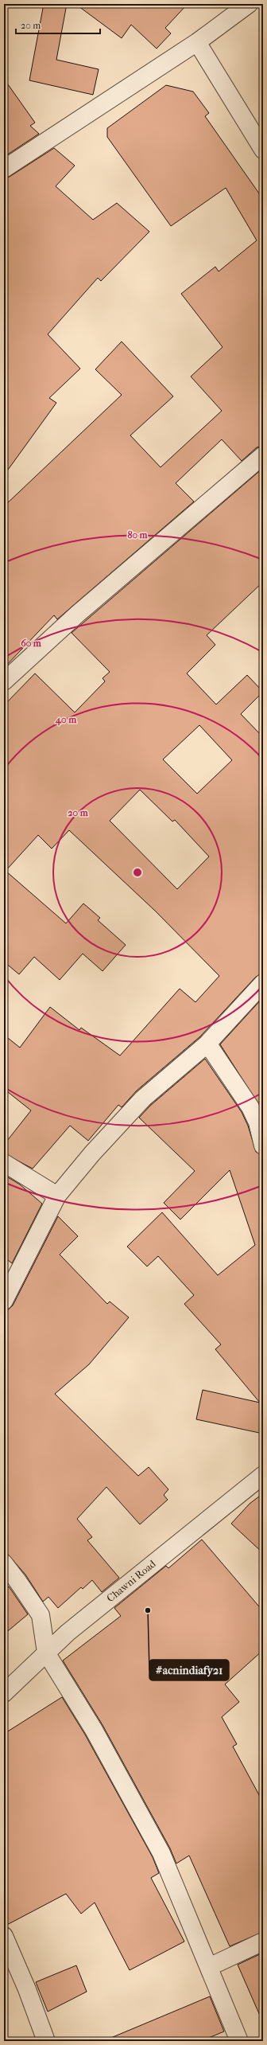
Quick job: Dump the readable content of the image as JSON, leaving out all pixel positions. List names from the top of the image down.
{
  "streets": {
    "street": ["Chawni Road"]
  },
  "places": ["#acnindiafy21"],
  "scale_bar": "20 m",
  "rings": [
    "80 m",
    "60 m",
    "40 m",
    "20 m"
  ]
}
